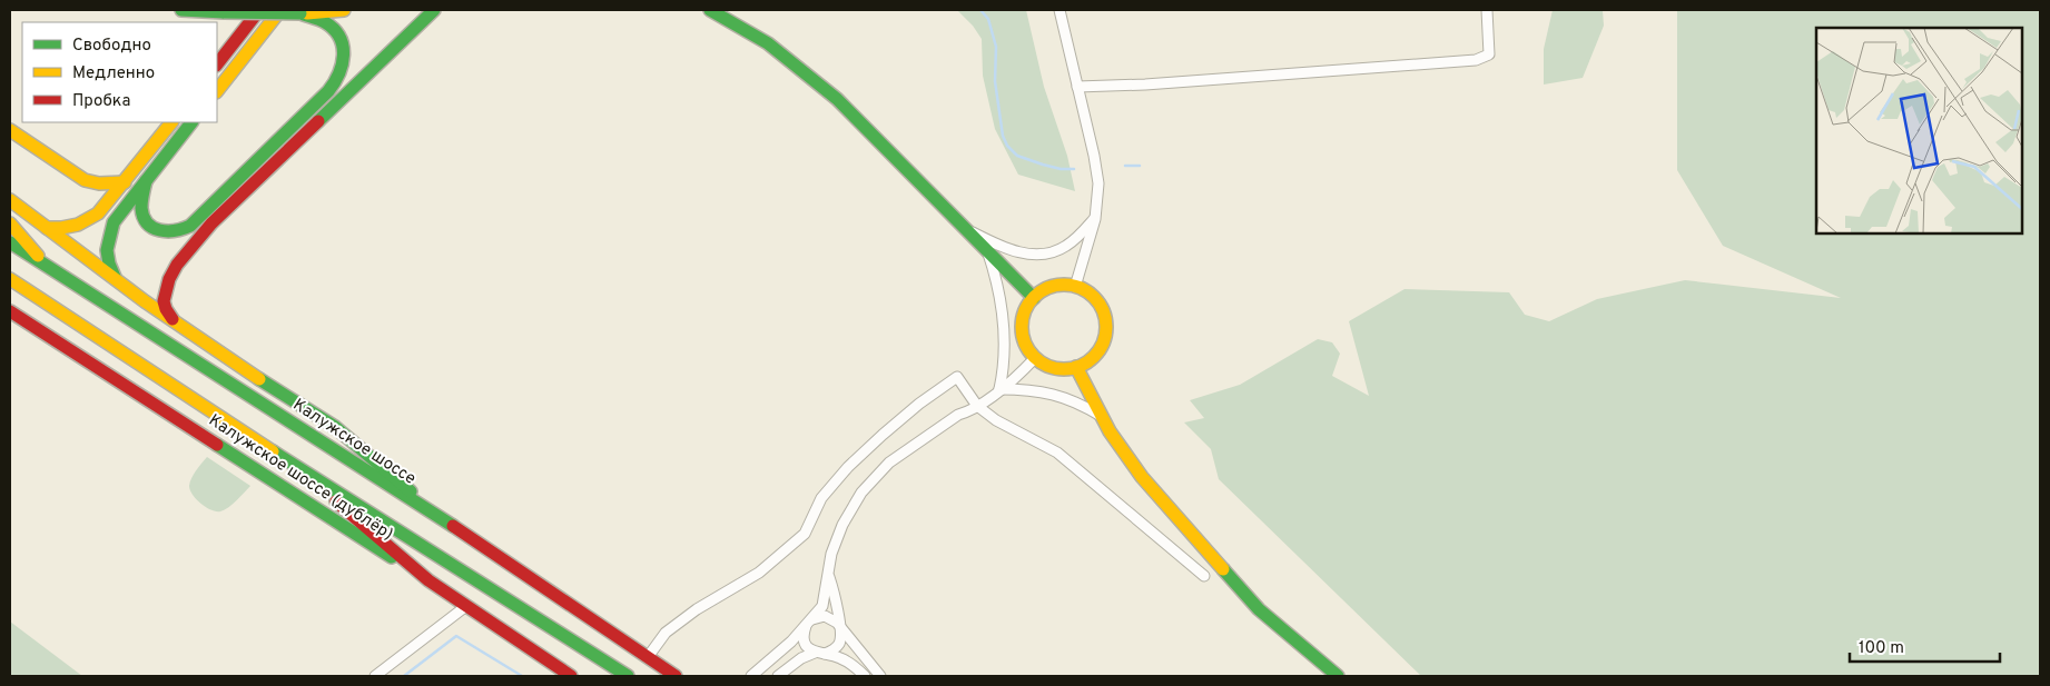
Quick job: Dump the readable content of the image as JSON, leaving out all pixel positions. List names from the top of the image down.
{
  "streets": {
    "main road": ["Калужское шоссе", "Калужское шоссе (дублёр)"]
  },
  "legend": ["Свободно", "Медленно", "Пробка"],
  "scale_bar": "100 m"
}
